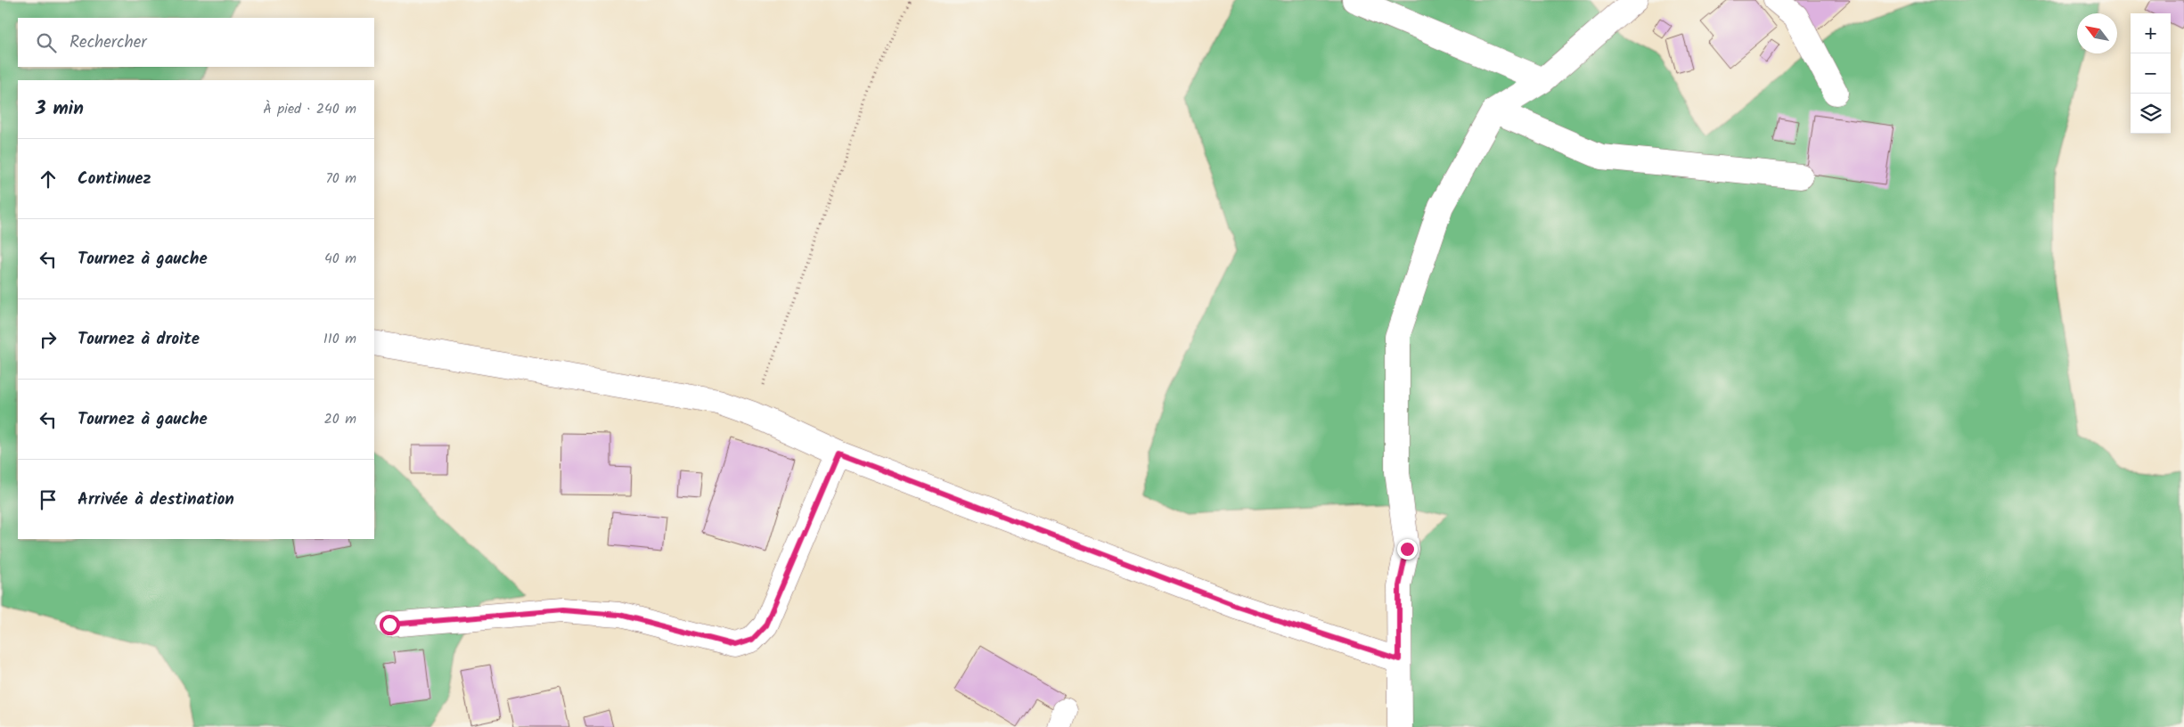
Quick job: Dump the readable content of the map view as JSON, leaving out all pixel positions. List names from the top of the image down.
{
  "north": "top left",
  "page": {
    "map_buttons": ["+", "−"],
    "search": "Rechercher",
    "heading": ["3 min", "À pied · 240 m"],
    "list": [
      ["Continuez", "70 m"],
      ["Tournez à gauche", "40 m"],
      ["Tournez à droite", "110 m"],
      ["Tournez à gauche", "20 m"],
      "Arrivée à destination"
    ]
  }
}
